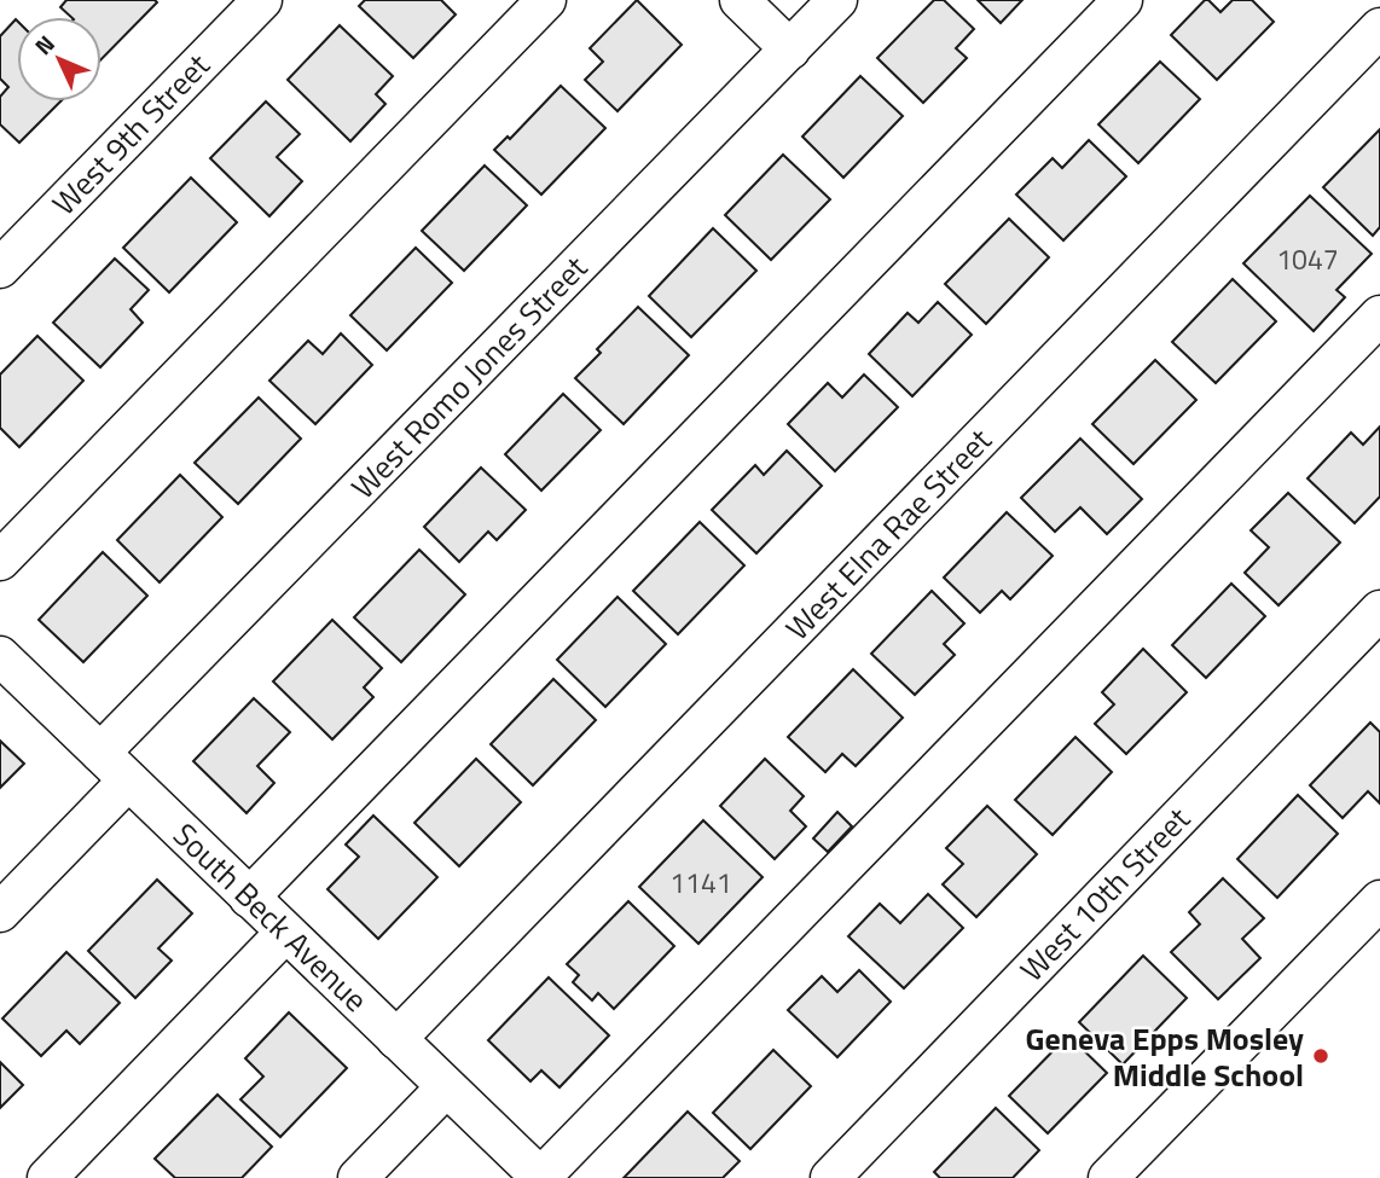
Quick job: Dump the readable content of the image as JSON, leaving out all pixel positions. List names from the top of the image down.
{
  "streets": {
    "street": [
      "West 9th Street",
      "West Romo Jones Street",
      "West Elna Rae Street",
      "West 10th Street",
      "South Beck Avenue"
    ]
  },
  "crossings": [
    ["West Romo Jones Street", "South Beck Avenue"],
    ["West Elna Rae Street", "South Beck Avenue"]
  ],
  "places": ["Geneva Epps Mosley Middle School"],
  "house_numbers": ["1047", "1141"],
  "north": "top left"
}
